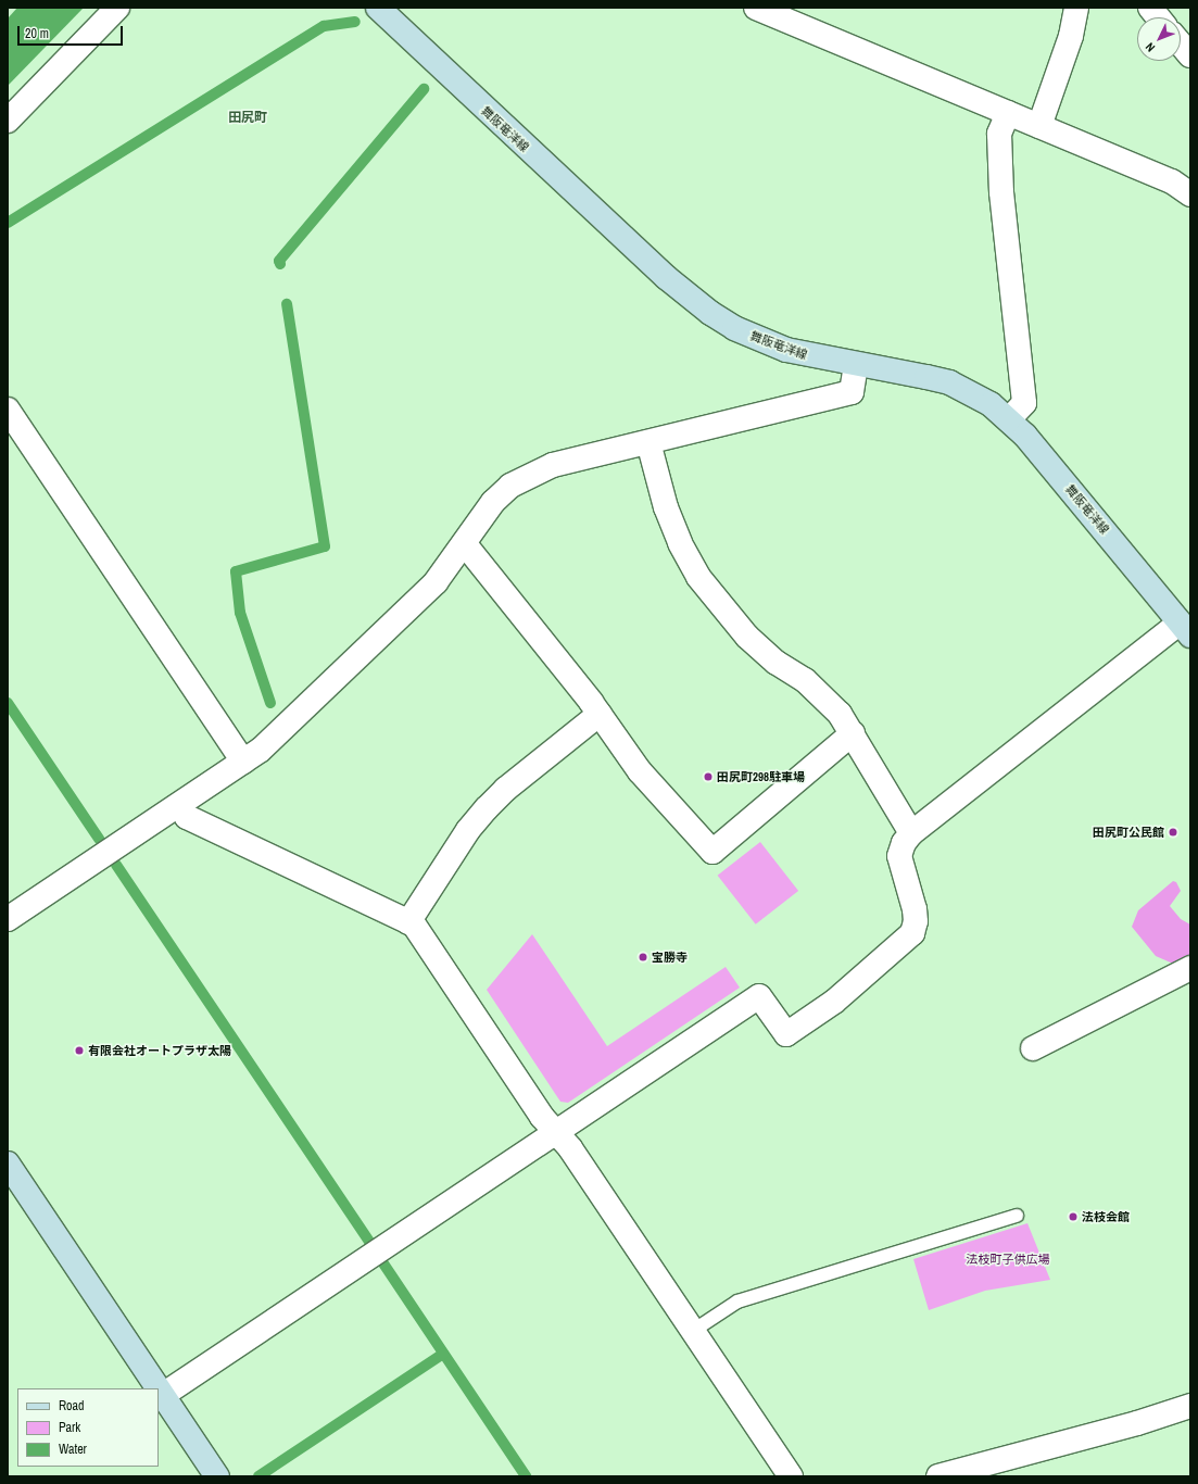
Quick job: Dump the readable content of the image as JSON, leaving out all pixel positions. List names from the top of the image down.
{
  "streets": {
    "main road": ["舞阪竜洋線"]
  },
  "districts": ["田尻町"],
  "parks": ["法枝町子供広場"],
  "places": [
    "田尻町298駐車場",
    "田尻町公民館",
    "宝勝寺",
    "有限会社オートプラザ太陽",
    "法枝会館"
  ],
  "legend": ["Road", "Park", "Water"],
  "scale_bar": "20 m",
  "north": "bottom left"
}
